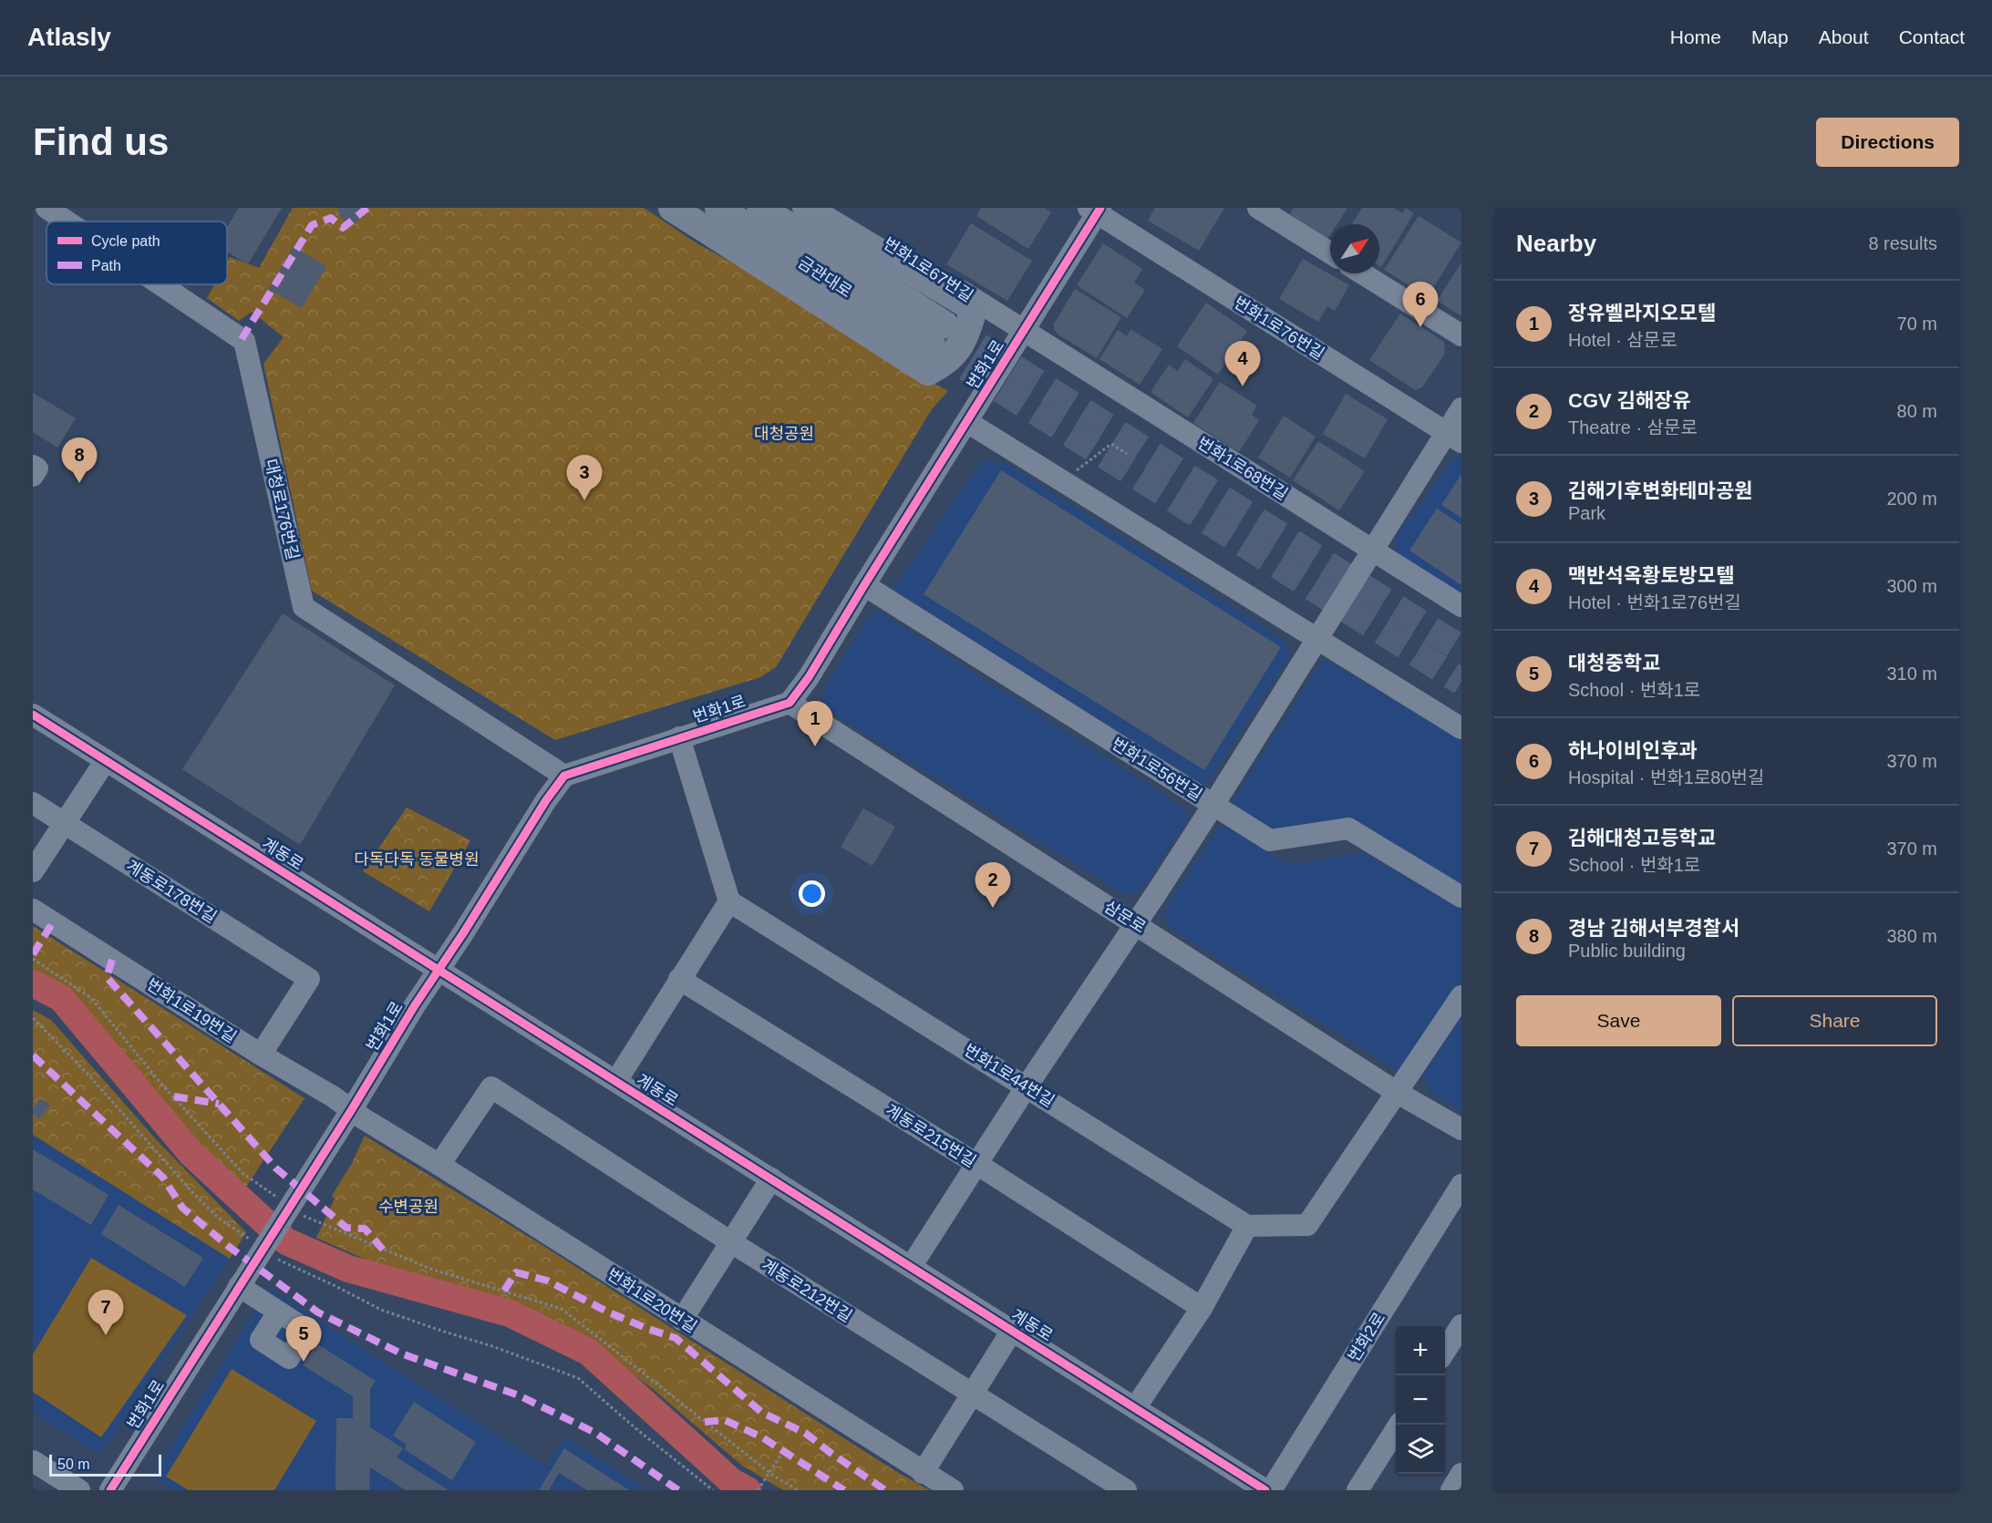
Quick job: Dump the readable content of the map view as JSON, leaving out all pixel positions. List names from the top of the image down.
{
  "streets": {
    "main road": ["금관대로"],
    "street": [
      "번화1로67번길",
      "번화1로76번길",
      "번화1로",
      "번화1로68번길",
      "대청로176번길",
      "번화1로56번길",
      "계동로",
      "계동로178번길",
      "삼문로",
      "번화1로19번길",
      "번화1로44번길",
      "계동로215번길",
      "계동로212번길",
      "번화1로20번길",
      "번화2로"
    ]
  },
  "crossings": [
    ["번화1로67번길", "번화1로"],
    ["번화1로67번길", "번화1로68번길"],
    ["번화1로76번길", "번화1로"],
    ["번화1로", "번화1로68번길"],
    ["번화1로", "대청로176번길"],
    ["번화1로", "번화1로56번길"],
    ["번화1로", "계동로"],
    ["번화1로", "삼문로"],
    ["번화1로", "번화1로19번길"],
    ["번화1로", "번화1로20번길"],
    ["계동로178번길", "번화1로19번길"],
    ["번화1로19번길", "번화1로20번길"],
    ["계동로212번길", "번화1로20번길"]
  ],
  "parks": ["대청공원", "다독다독 동물병원", "수변공원"],
  "legend": ["Cycle path", "Path"],
  "scale_bar": "50 m",
  "north": "top right",
  "page": {
    "header": "Atlasly",
    "nav": [
      "Home",
      "Map",
      "About",
      "Contact"
    ],
    "buttons": [
      "Directions",
      ["Save", "Share"]
    ],
    "title": "Find us",
    "heading": ["Nearby", "8 results"],
    "list": [
      {
        "mark": "1",
        "name": "장유벨라지오모텔",
        "note": "Hotel · 삼문로",
        "value": "70 m"
      },
      {
        "mark": "2",
        "name": "CGV 김해장유",
        "note": "Theatre · 삼문로",
        "value": "80 m"
      },
      {
        "mark": "3",
        "name": "김해기후변화테마공원",
        "note": "Park",
        "value": "200 m"
      },
      {
        "mark": "4",
        "name": "맥반석옥황토방모텔",
        "note": "Hotel · 번화1로76번길",
        "value": "300 m"
      },
      {
        "mark": "5",
        "name": "대청중학교",
        "note": "School · 번화1로",
        "value": "310 m"
      },
      {
        "mark": "6",
        "name": "하나이비인후과",
        "note": "Hospital · 번화1로80번길",
        "value": "370 m"
      },
      {
        "mark": "7",
        "name": "김해대청고등학교",
        "note": "School · 번화1로",
        "value": "370 m"
      },
      {
        "mark": "8",
        "name": "경남 김해서부경찰서",
        "note": "Public building",
        "value": "380 m"
      }
    ],
    "pins": [
      "6",
      "4",
      "8",
      "3",
      "1",
      "2",
      "7",
      "5"
    ],
    "map_buttons": ["+", "−"],
    "scale": "50 m"
  }
}
